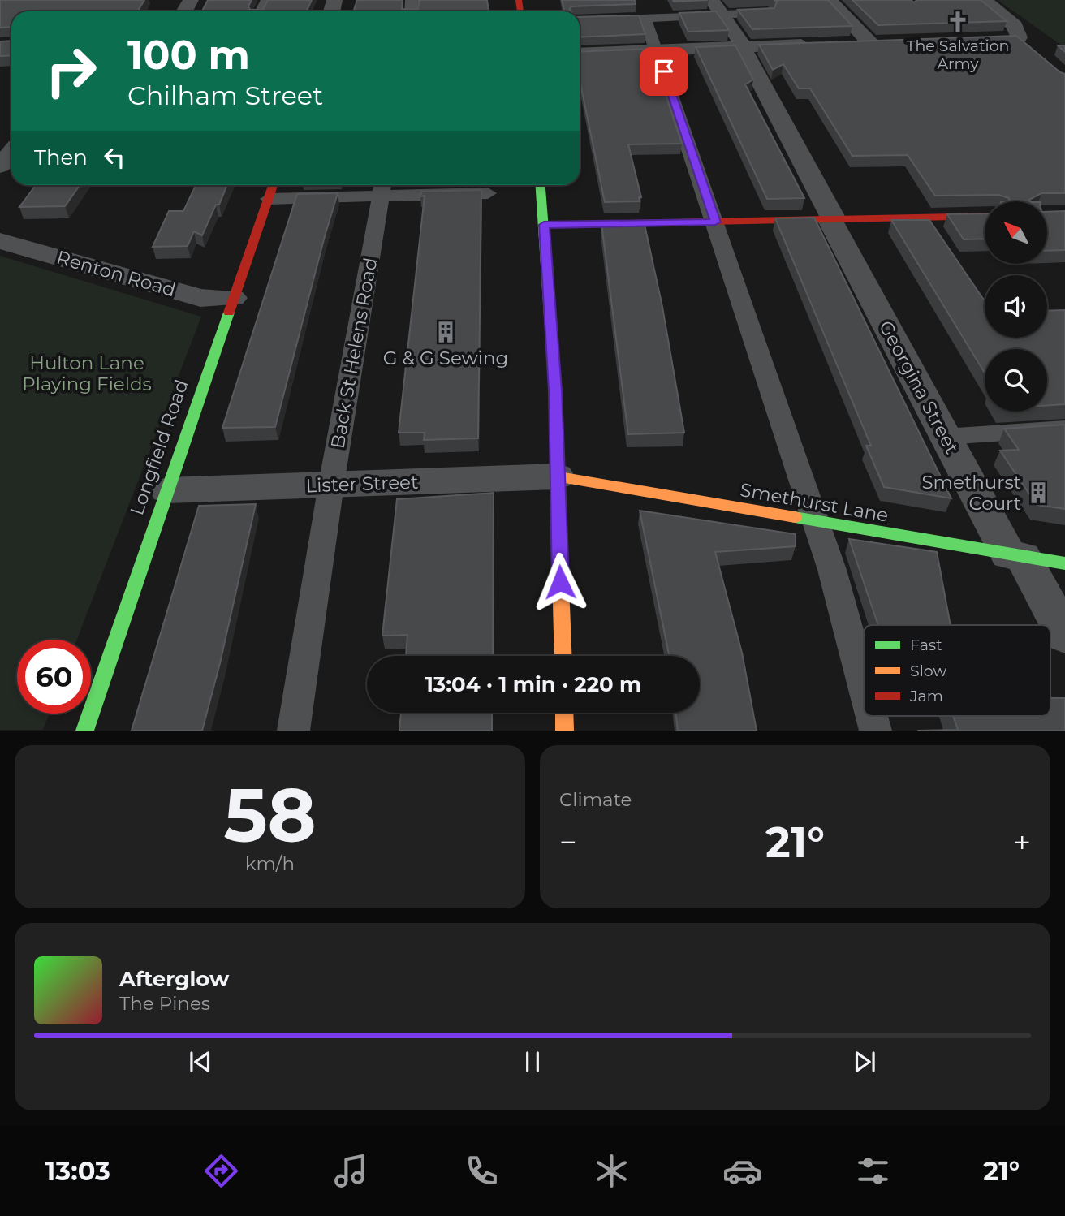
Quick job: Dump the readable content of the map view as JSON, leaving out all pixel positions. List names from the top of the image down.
{
  "streets": {
    "street": [
      "Renton Road",
      "Georgina Street",
      "Longfield Road",
      "Lister Street",
      "Smethurst Lane"
    ],
    "lane": ["Back St Helens Road"]
  },
  "crossings": [
    ["Renton Road", "Longfield Road"],
    ["Back St Helens Road", "Lister Street"],
    ["Georgina Street", "Smethurst Lane"],
    ["Longfield Road", "Lister Street"],
    ["Lister Street", "Smethurst Lane"]
  ],
  "parks": ["Hulton Lane Playing Fields"],
  "places": {
    "church": ["The Salvation Army"],
    "building": ["G & G Sewing", "Smethurst Court"]
  },
  "legend": ["Fast", "Slow", "Jam"],
  "north": "top left",
  "page": {
    "turn": ["100 m", "Chilham Street"],
    "then": "Then",
    "limit": "60",
    "trip": "13:04 · 1 min · 220 m",
    "tile": [
      ["58", "km/h"],
      "Climate"
    ],
    "heat": ["−", "21°", "+"],
    "song": ["Afterglow", "The Pines"],
    "tabs": ["13:03", "21°"]
  }
}
